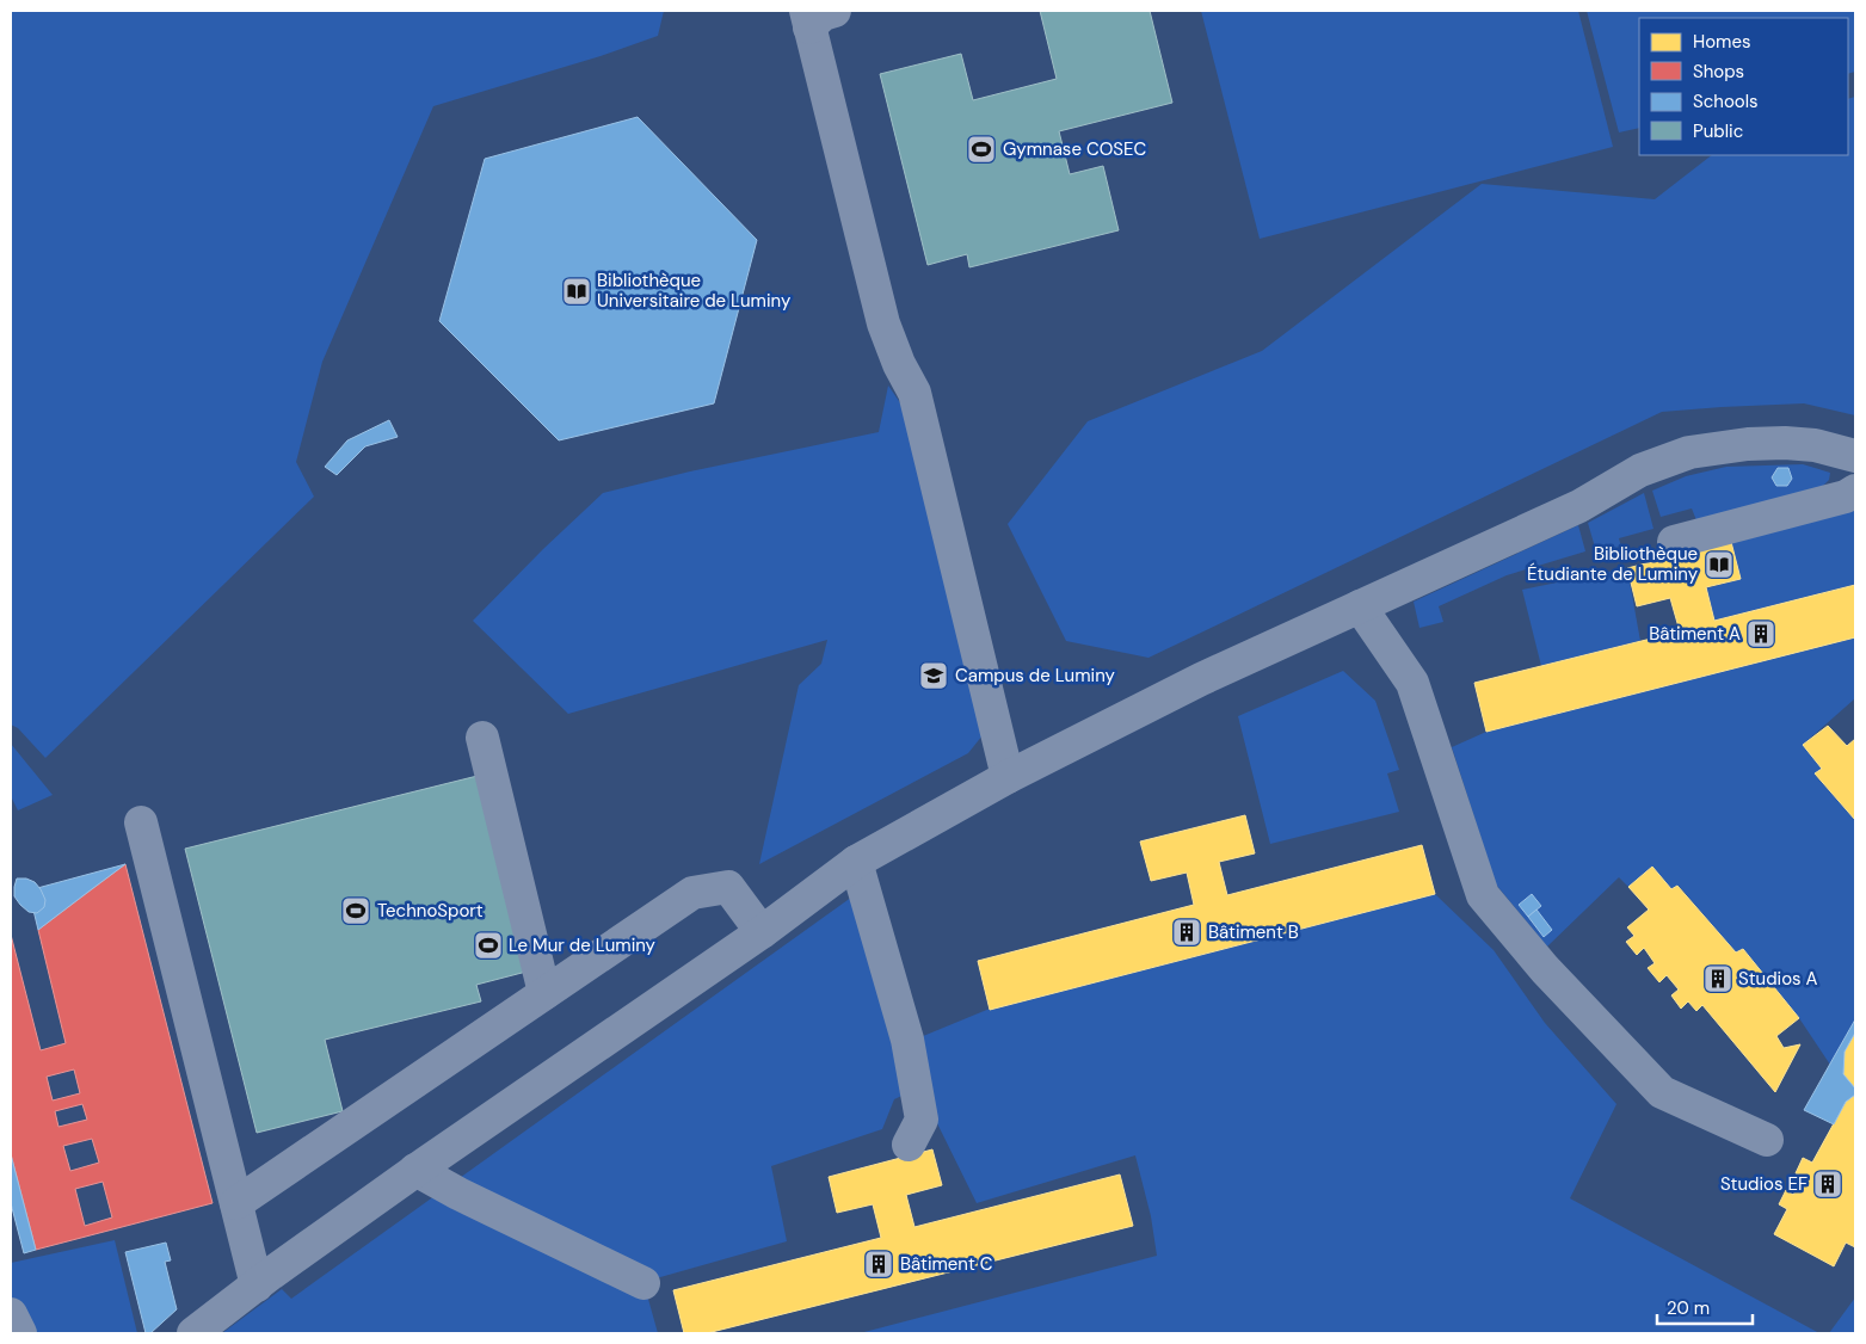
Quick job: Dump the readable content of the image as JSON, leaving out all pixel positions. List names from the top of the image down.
{
  "places": {
    "sports": ["Gymnase COSEC", "TechnoSport", "Le Mur de Luminy"],
    "library": ["Bibliothèque Universitaire de Luminy", "Bibliothèque Étudiante de Luminy"],
    "building": [
      "Bâtiment A",
      "Bâtiment B",
      "Studios A",
      "Studios EF",
      "Bâtiment C"
    ],
    "school or university": ["Campus de Luminy"]
  },
  "legend": [
    "Homes",
    "Shops",
    "Schools",
    "Public"
  ],
  "scale_bar": "20 m"
}
